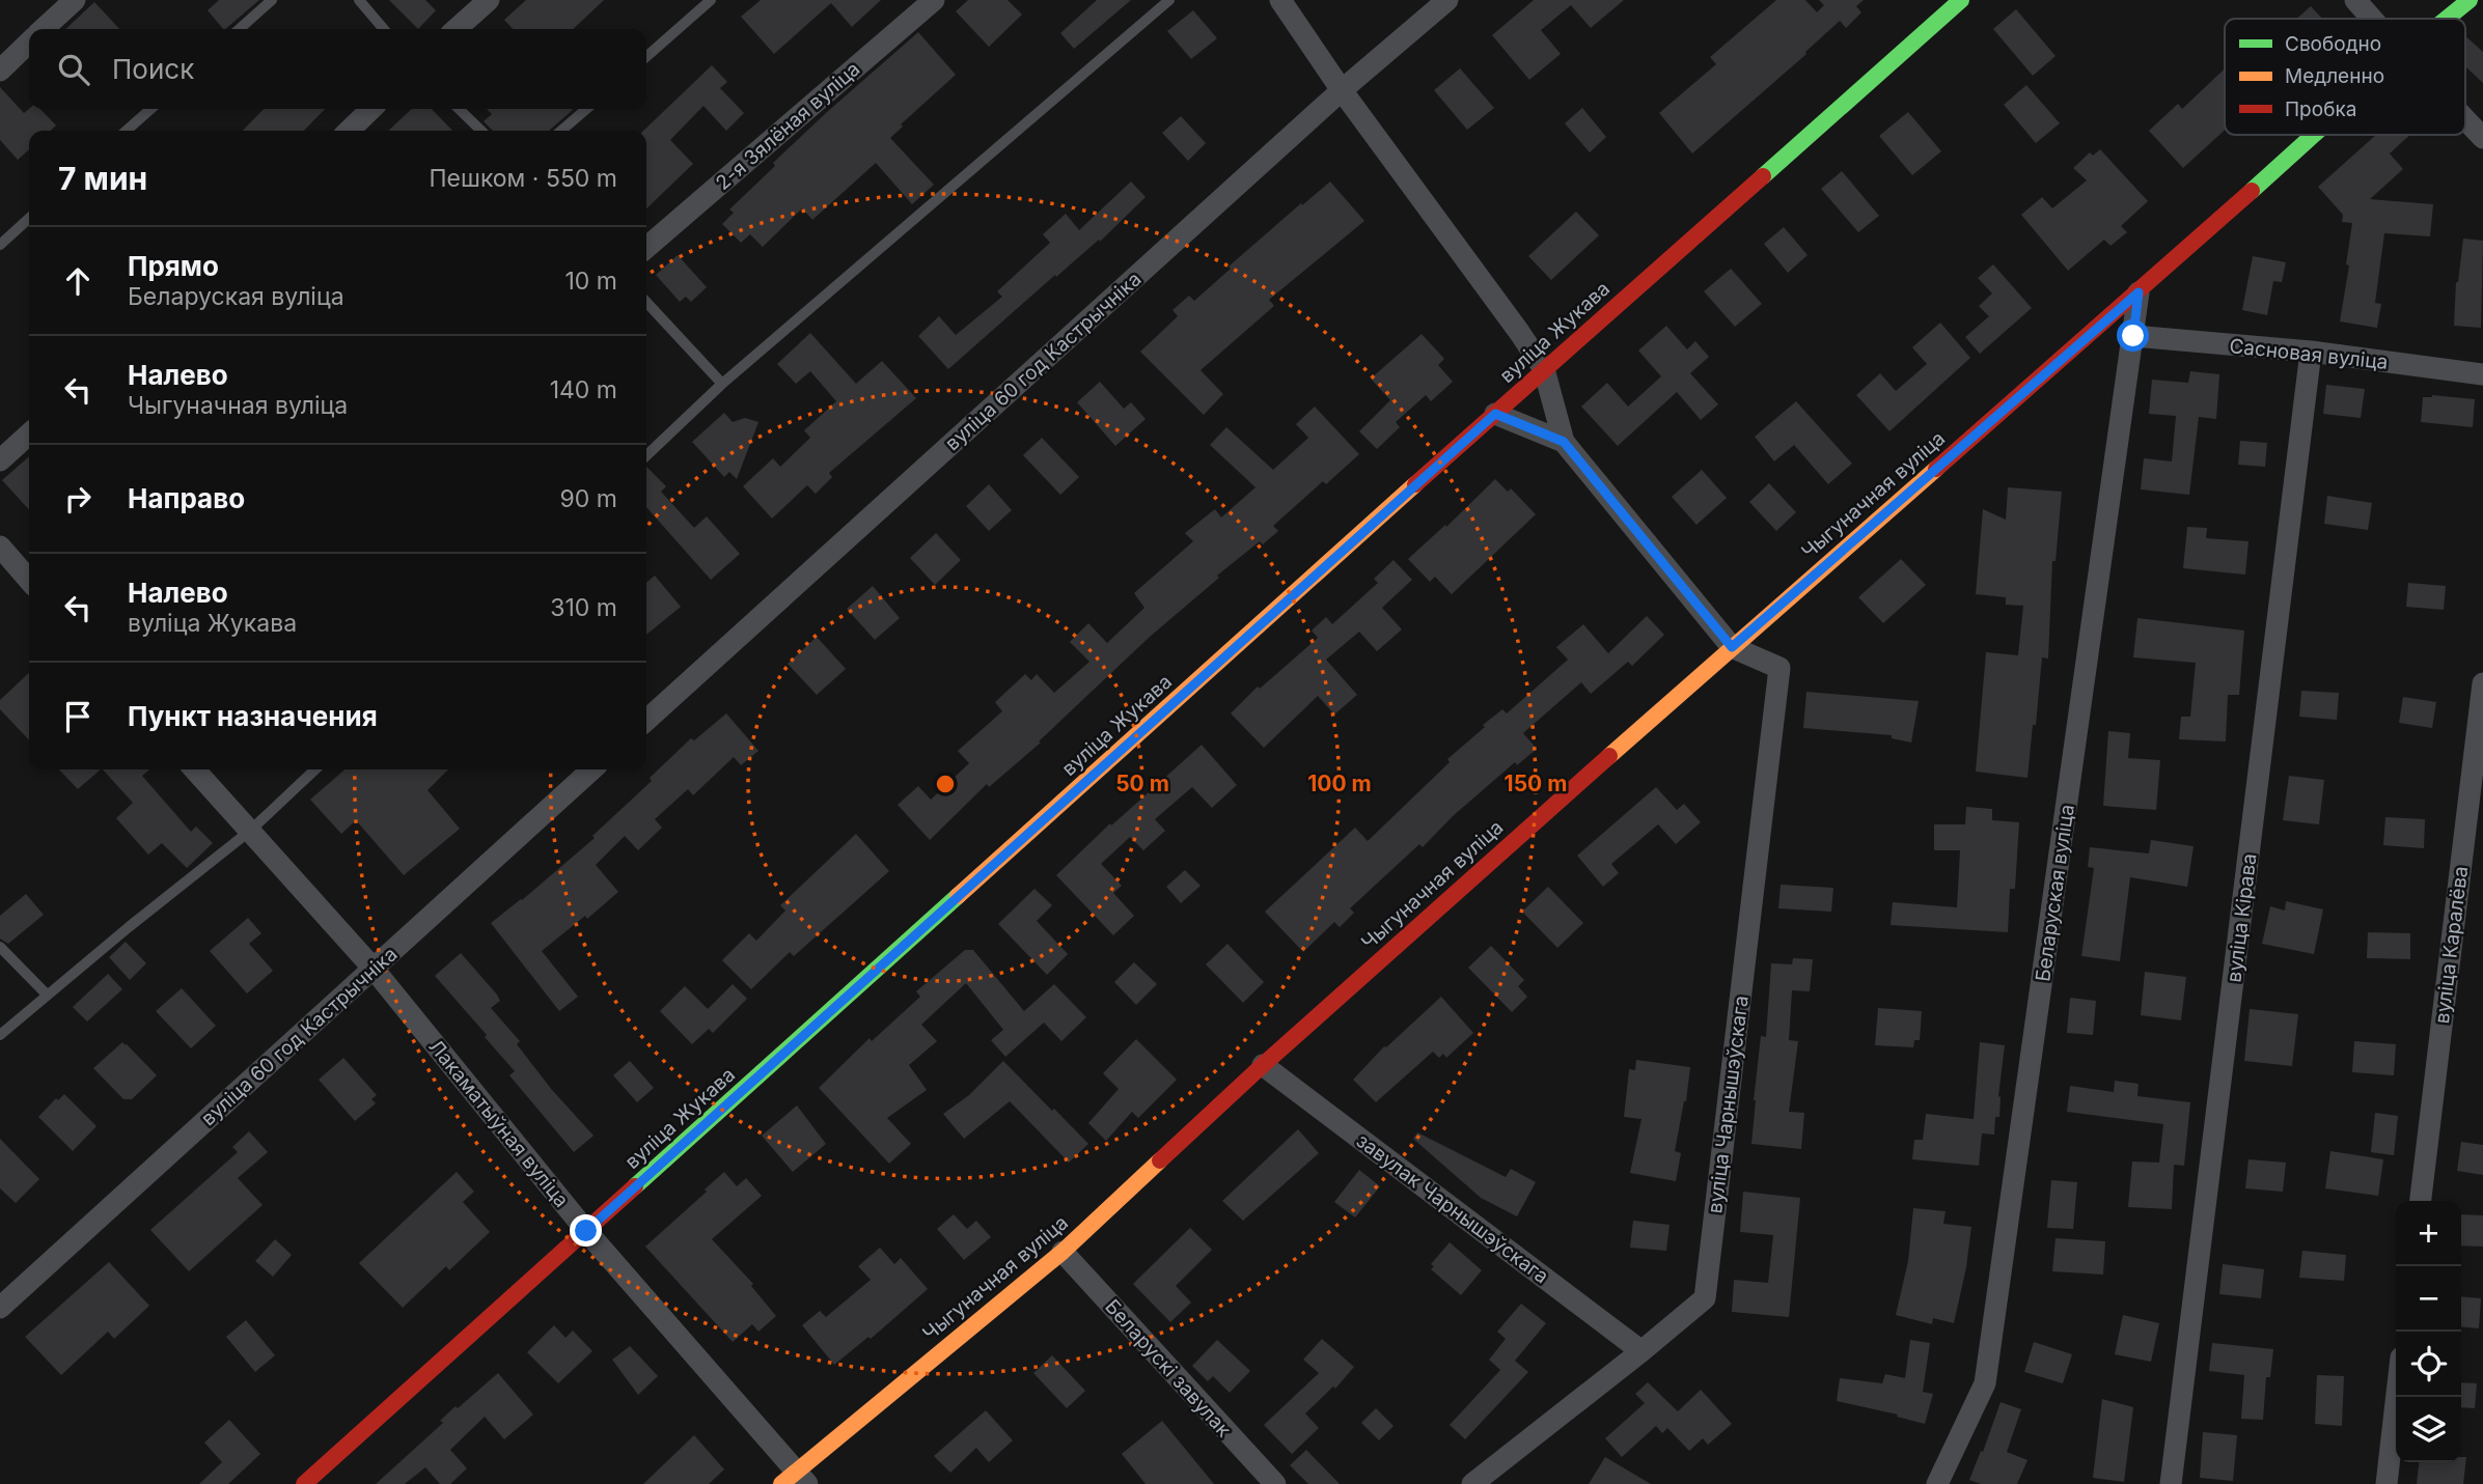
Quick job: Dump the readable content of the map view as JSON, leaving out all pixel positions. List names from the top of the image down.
{
  "streets": {
    "street": [
      "2-я Зялёная вуліца",
      "вуліца Жукава",
      "Сасновая вуліца",
      "вуліца 60 год Кастрычніка",
      "Чыгуначная вуліца",
      "Беларуская вуліца",
      "вуліца Кірава",
      "вуліца Каралёва",
      "вуліца Чарнышэўскага",
      "Лакаматыўная вуліца",
      "завулак Чарнышэўскага",
      "Беларускі завулак"
    ]
  },
  "crossings": [
    ["вуліца Жукава", "Лакаматыўная вуліца"],
    ["Сасновая вуліца", "Беларуская вуліца"],
    ["Сасновая вуліца", "вуліца Кірава"],
    ["вуліца 60 год Кастрычніка", "Лакаматыўная вуліца"],
    ["Чыгуначная вуліца", "Беларуская вуліца"],
    ["Чыгуначная вуліца", "вуліца Чарнышэўскага"],
    ["Чыгуначная вуліца", "Лакаматыўная вуліца"],
    ["Чыгуначная вуліца", "завулак Чарнышэўскага"],
    ["Чыгуначная вуліца", "Беларускі завулак"],
    ["вуліца Чарнышэўскага", "завулак Чарнышэўскага"]
  ],
  "legend": ["Свободно", "Медленно", "Пробка"],
  "page": {
    "search": "Поиск",
    "heading": ["7 мин", "Пешком · 550 m"],
    "list": [
      ["Прямо", "Беларуская вуліца", "10 m"],
      ["Налево", "Чыгуначная вуліца", "140 m"],
      ["Направо", "90 m"],
      ["Налево", "вуліца Жукава", "310 m"],
      "Пункт назначения"
    ],
    "map_buttons": ["+", "−"]
  },
  "rings": ["50 m", "100 m", "150 m"]
}
